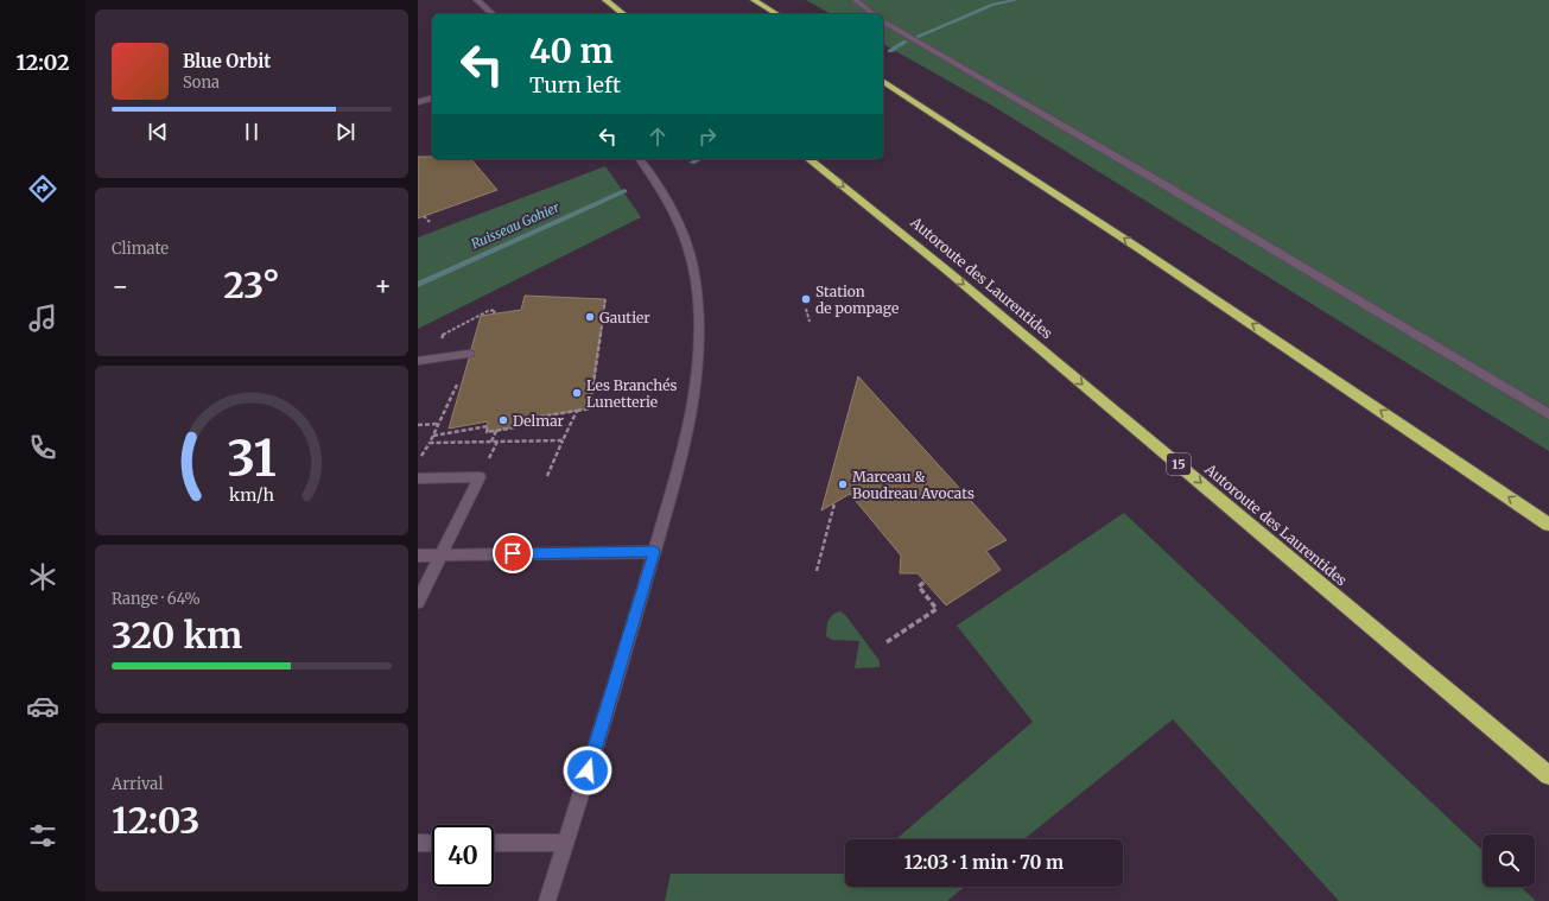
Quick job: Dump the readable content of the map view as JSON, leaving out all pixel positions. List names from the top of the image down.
{
  "streets": {
    "highway": ["Autoroute des Laurentides", "15"]
  },
  "one_way": ["Autoroute des Laurentides"],
  "water": ["Ruisseau Gohier"],
  "places": [
    "Station de pompage",
    "Gautier",
    "Les Branchés Lunetterie",
    "Delmar",
    "Marceau & Boudreau Avocats"
  ],
  "page": {
    "tabs": "12:02",
    "turn": ["40 m", "Turn left"],
    "song": ["Blue Orbit", "Sona"],
    "tile": [
      "Climate",
      ["Range · 64%", "320 km"],
      ["Arrival", "12:03"]
    ],
    "heat": ["−", "23°", "+"],
    "limit": "40",
    "trip": "12:03 · 1 min · 70 m",
    "gauge": ["31", "km/h"]
  }
}
